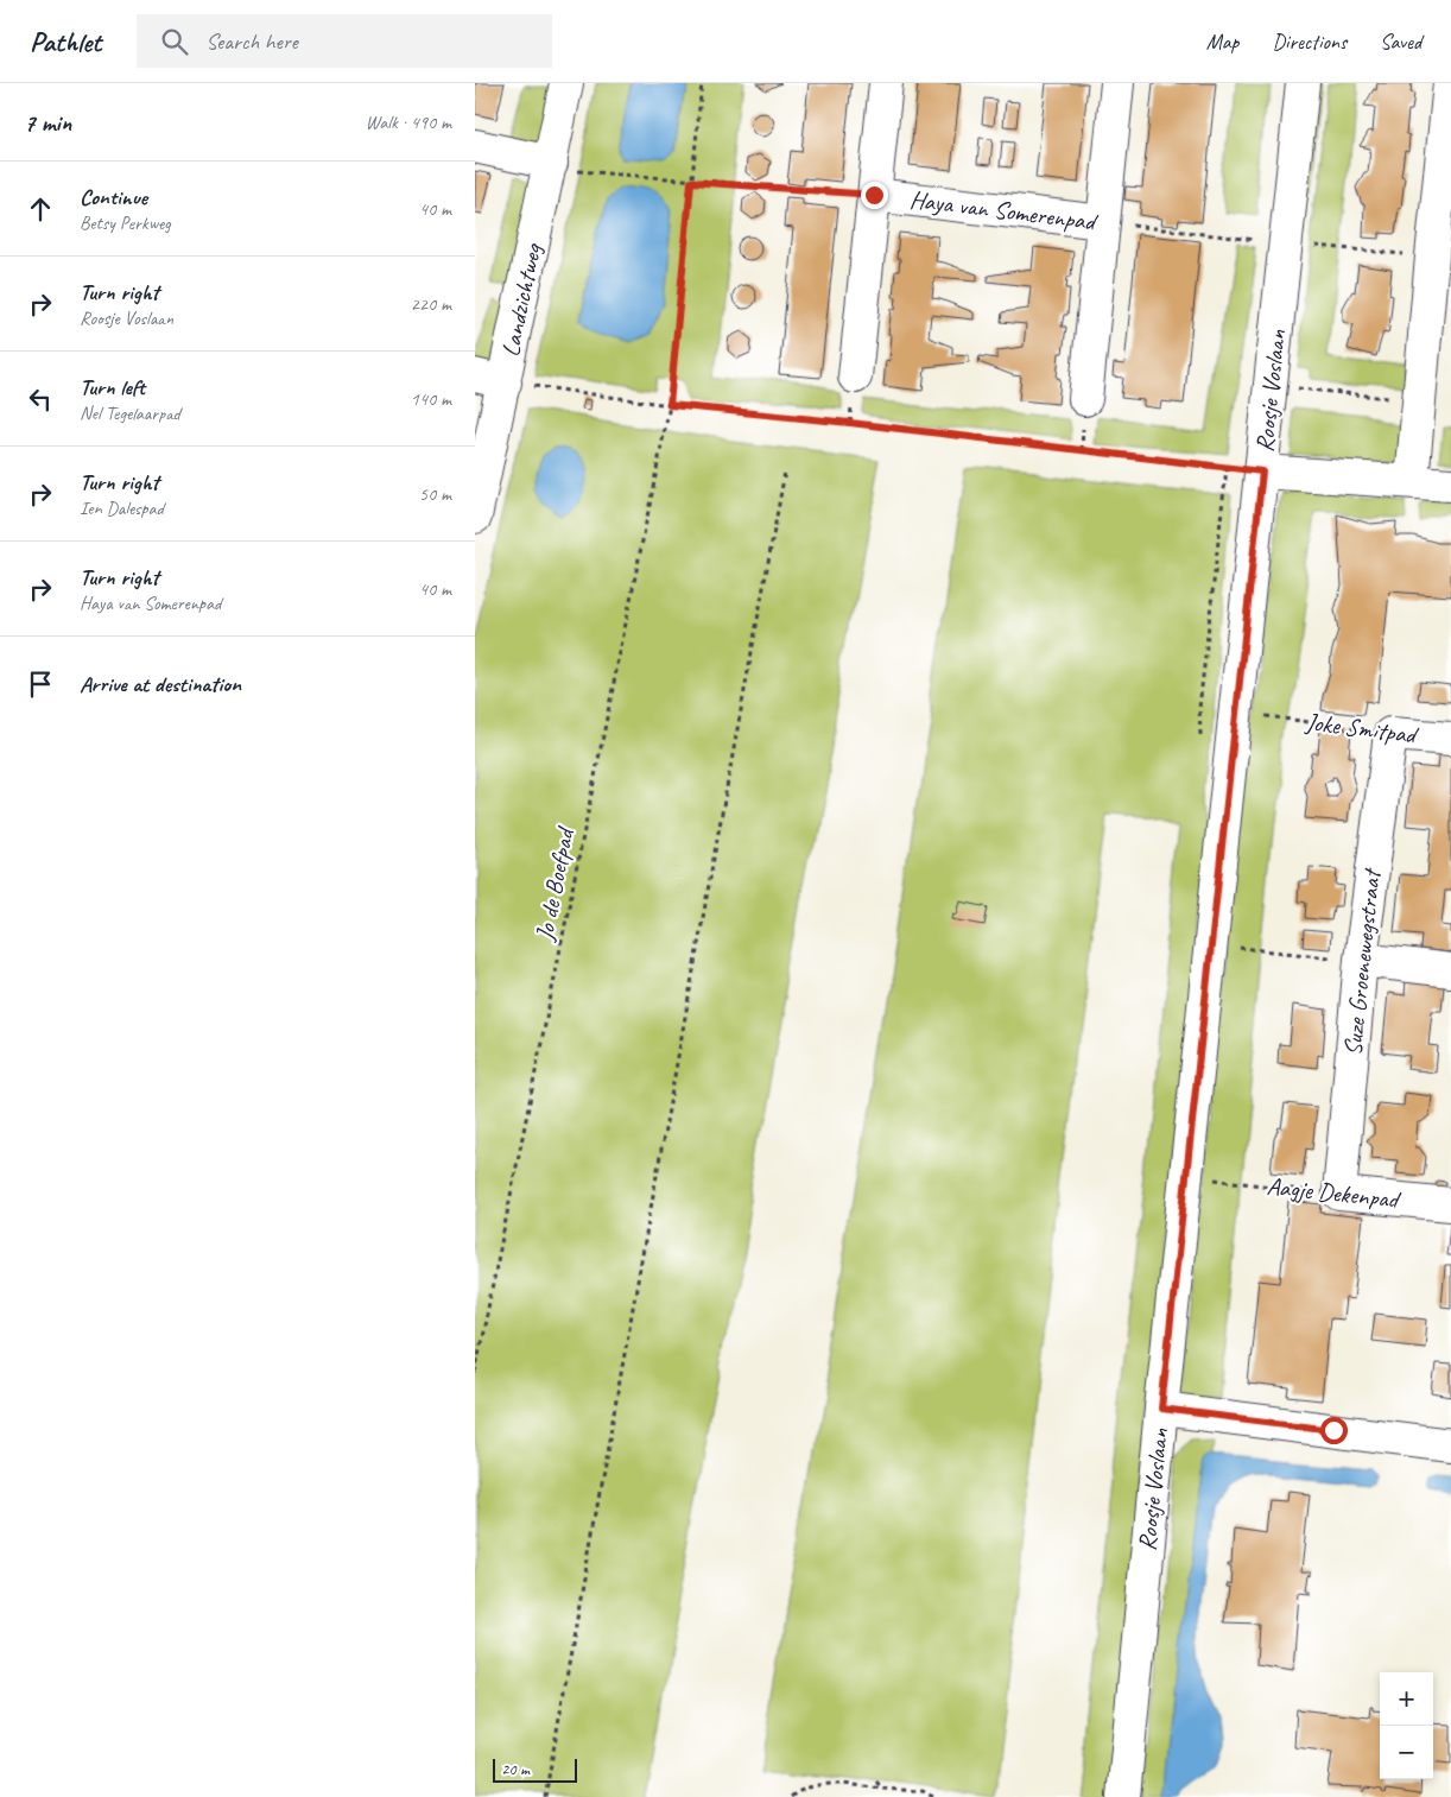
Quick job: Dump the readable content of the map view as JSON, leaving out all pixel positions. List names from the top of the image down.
{
  "streets": {
    "street": [
      "Haya van Somerenpad",
      "Landzichtweg",
      "Roosje Voslaan",
      "Joke Smitpad",
      "Suze Groenewegstraat",
      "Aagje Dekenpad"
    ],
    "path": ["Jo de Boefpad"]
  },
  "crossings": [
    ["Haya van Somerenpad", "Jo de Boefpad"],
    ["Joke Smitpad", "Suze Groenewegstraat"],
    ["Suze Groenewegstraat", "Aagje Dekenpad"]
  ],
  "scale_bar": "20 m",
  "page": {
    "header": "Pathlet",
    "search": "Search here",
    "nav": ["Map", "Directions", "Saved"],
    "heading": ["7 min", "Walk · 490 m"],
    "list": [
      ["Continue", "Betsy Perkweg", "40 m"],
      ["Turn right", "Roosje Voslaan", "220 m"],
      ["Turn left", "Nel Tegelaarpad", "140 m"],
      ["Turn right", "Ien Dalespad", "50 m"],
      ["Turn right", "Haya van Somerenpad", "40 m"],
      "Arrive at destination"
    ],
    "map_buttons": ["+", "−"],
    "scale": "20 m"
  }
}
